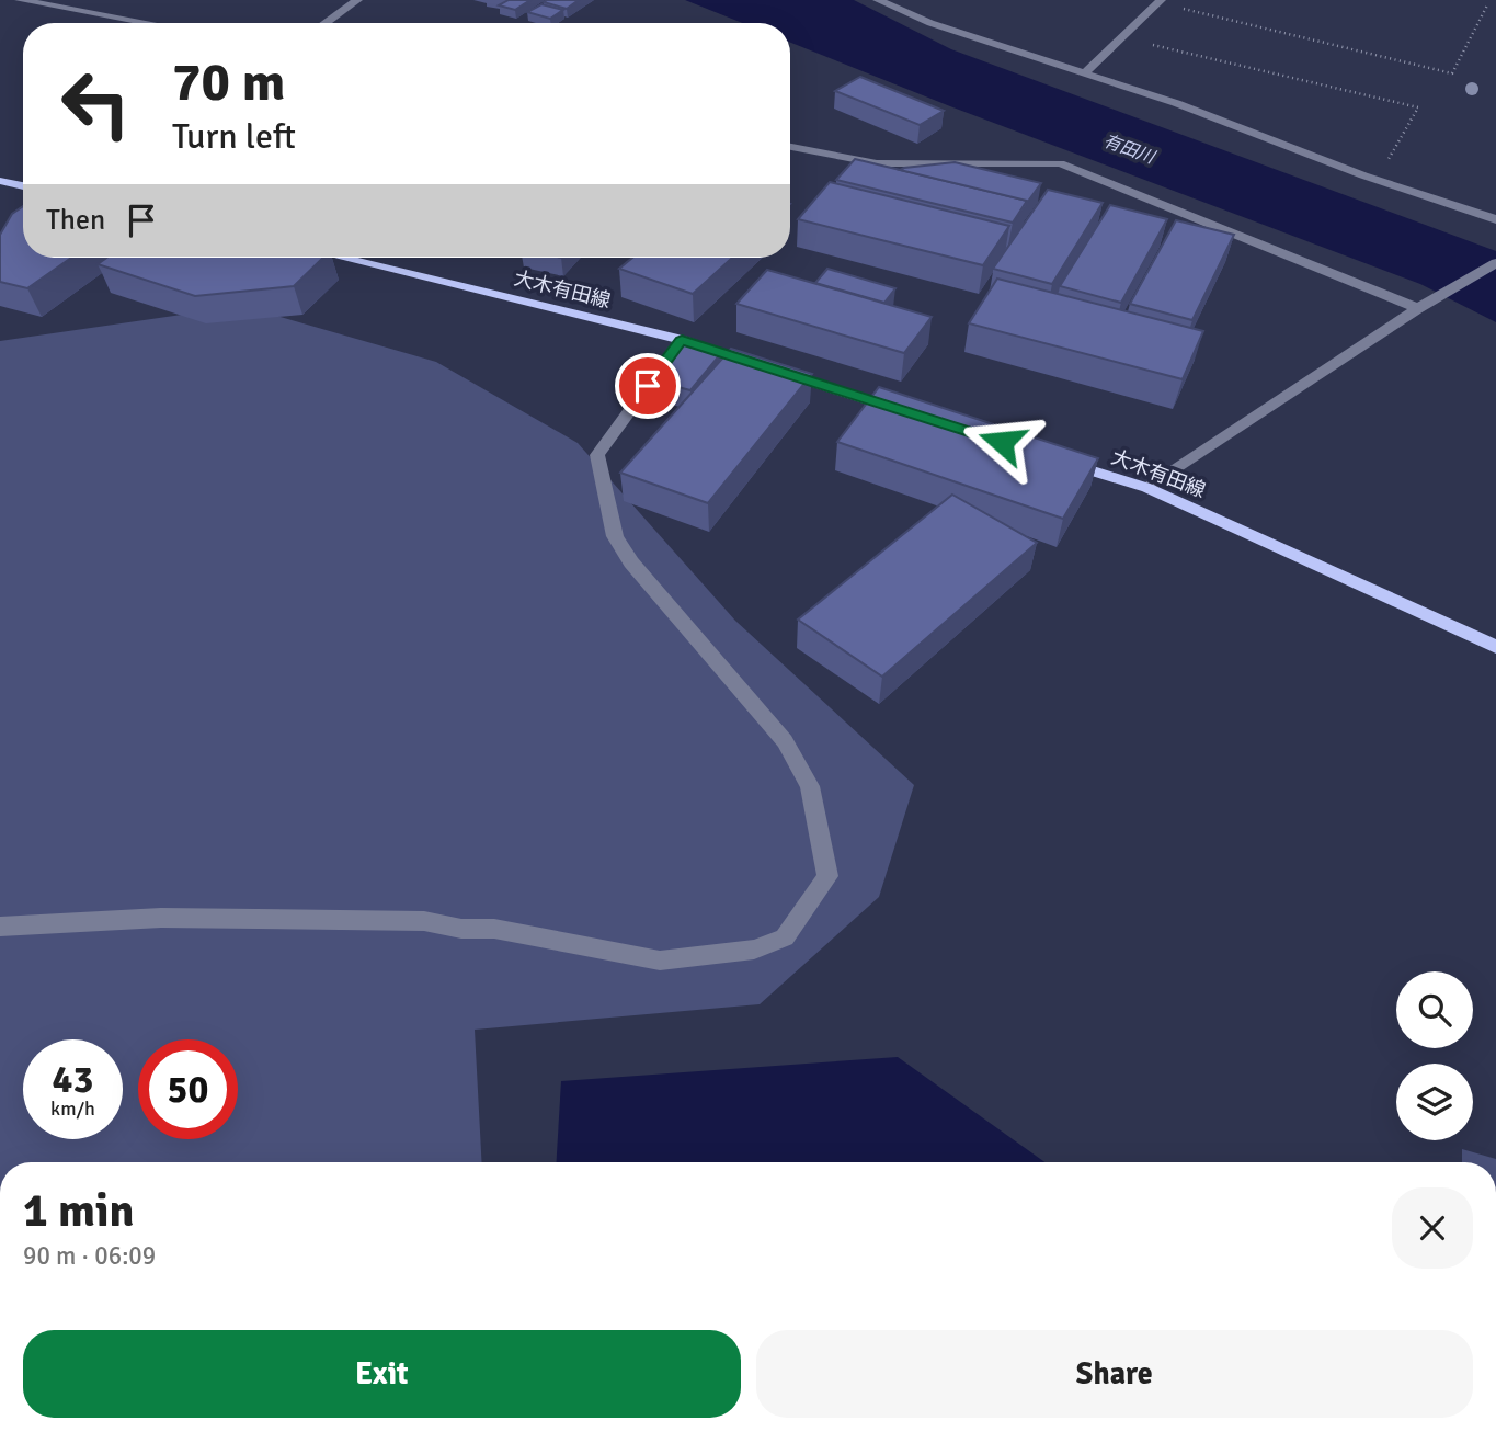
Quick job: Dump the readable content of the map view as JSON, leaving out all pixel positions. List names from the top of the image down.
{
  "streets": {
    "main road": ["大木有田線"]
  },
  "water": ["有田川"],
  "page": {
    "turn": ["70 m", "Turn left"],
    "then": "Then",
    "speed": "43 km/h",
    "limit": "50",
    "heading": ["1 min", "90 m · 06:09"],
    "buttons": ["Exit", "Share"]
  }
}
